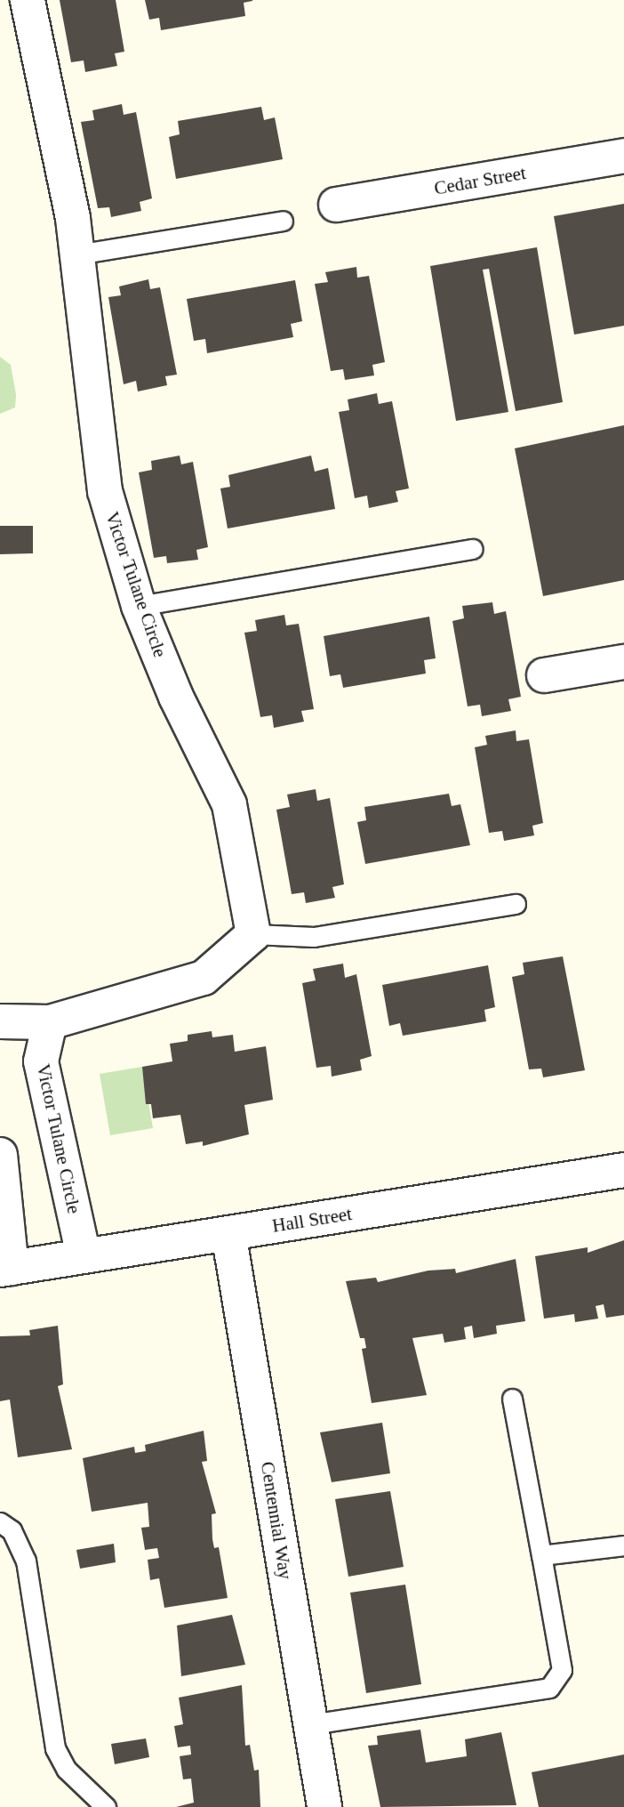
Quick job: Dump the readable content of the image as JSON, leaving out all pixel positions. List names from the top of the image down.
{
  "streets": {
    "street": [
      "Cedar Street",
      "Victor Tulane Circle",
      "Hall Street",
      "Centennial Way"
    ]
  },
  "crossings": [
    ["Victor Tulane Circle", "Hall Street"],
    ["Hall Street", "Centennial Way"]
  ]
}
